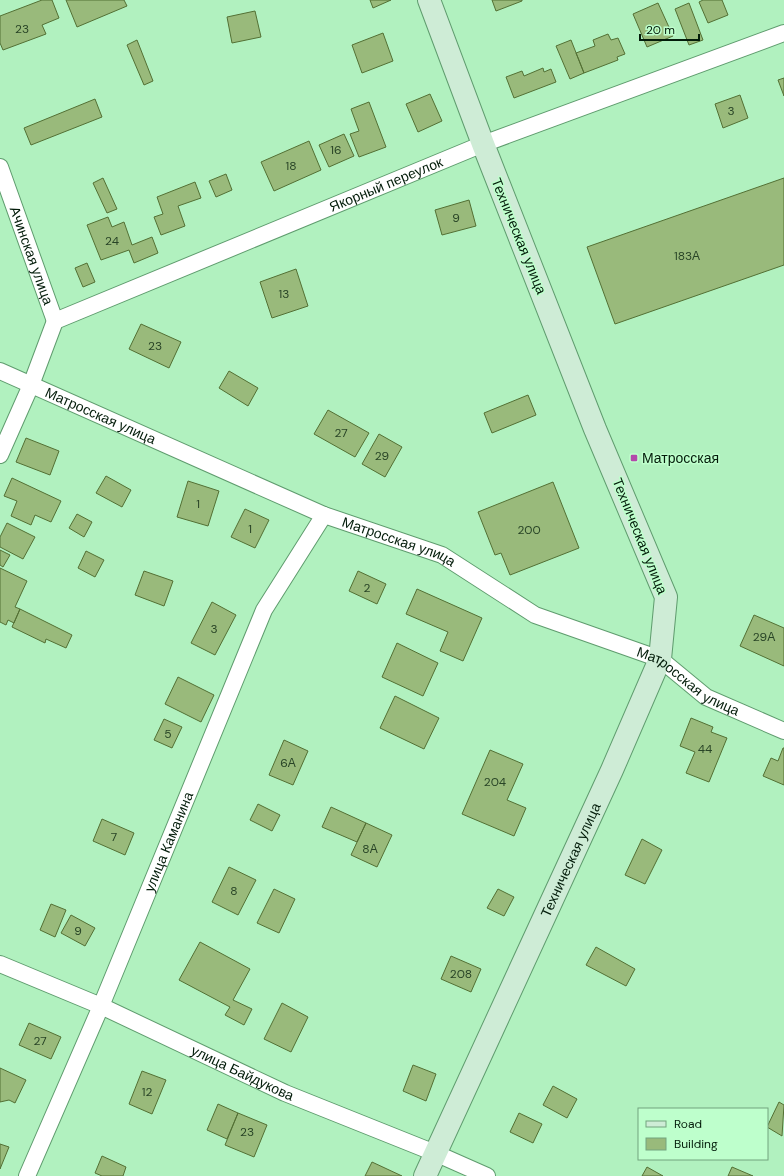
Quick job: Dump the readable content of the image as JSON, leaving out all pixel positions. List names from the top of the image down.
{
  "streets": {
    "street": [
      "Якорный переулок",
      "Техническая улица",
      "Ачинская улица",
      "Матросская улица",
      "улица Каманина",
      "улица Байдукова"
    ]
  },
  "crossings": [
    ["Якорный переулок", "Техническая улица"],
    ["Якорный переулок", "Ачинская улица"],
    ["Техническая улица", "Матросская улица"],
    ["Техническая улица", "улица Байдукова"],
    ["Матросская улица", "улица Каманина"],
    ["улица Каманина", "улица Байдукова"]
  ],
  "places": {
    "transit": ["Матросская"]
  },
  "house_numbers": [
    "23",
    "3",
    "16",
    "18",
    "9",
    "24",
    "183А",
    "13",
    "23",
    "27",
    "29",
    "1",
    "1",
    "200",
    "2",
    "3",
    "29А",
    "5",
    "44",
    "6А",
    "204",
    "7",
    "8А",
    "8",
    "9",
    "208",
    "27",
    "12",
    "23"
  ],
  "legend": ["Road", "Building"],
  "scale_bar": "20 m"
}
